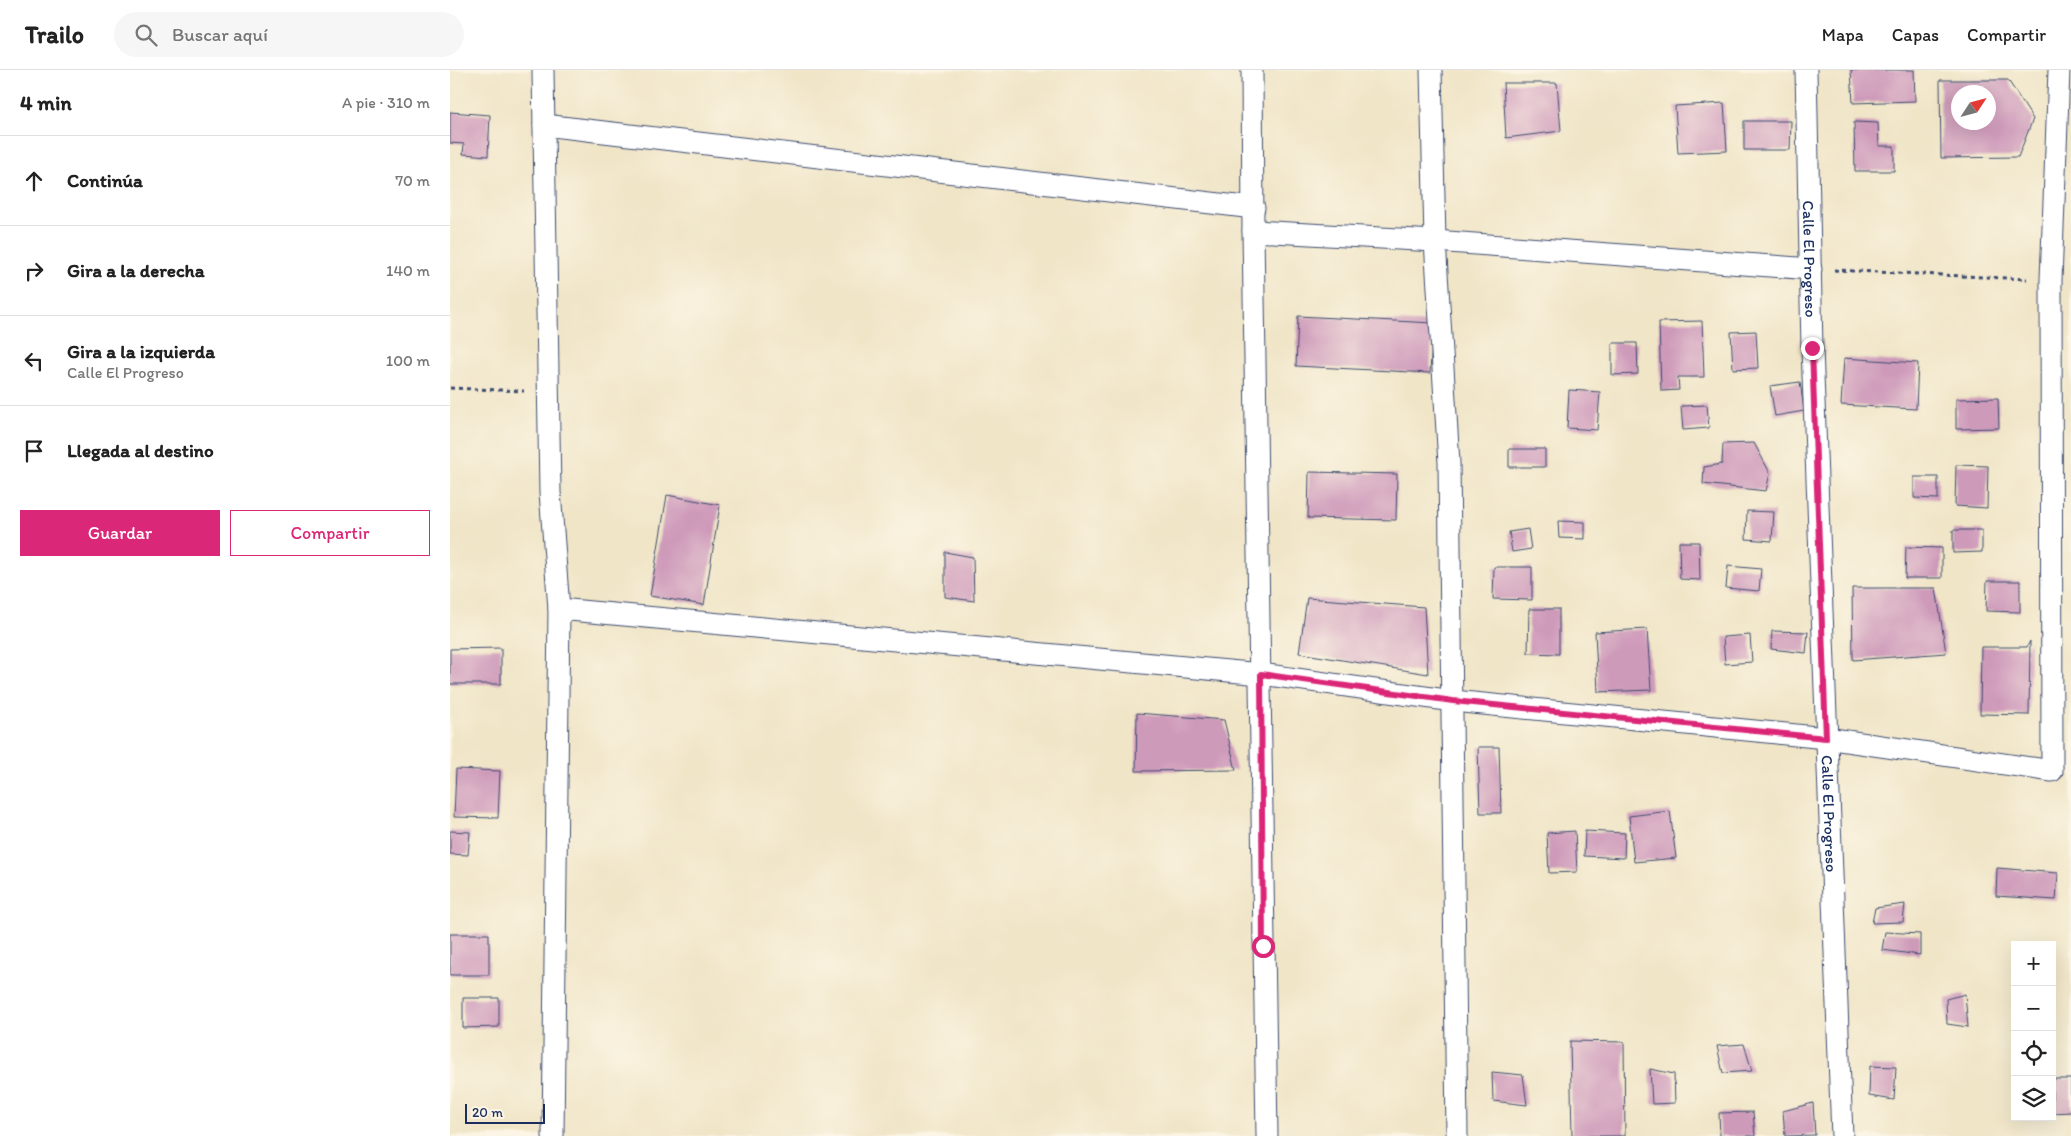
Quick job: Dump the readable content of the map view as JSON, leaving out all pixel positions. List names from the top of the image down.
{
  "streets": {
    "street": ["Calle El Progreso"]
  },
  "scale_bar": "20 m",
  "north": "top right",
  "page": {
    "header": "Trailo",
    "search": "Buscar aquí",
    "nav": ["Mapa", "Capas", "Compartir"],
    "heading": ["4 min", "A pie · 310 m"],
    "list": [
      ["Continúa", "70 m"],
      ["Gira a la derecha", "140 m"],
      ["Gira a la izquierda", "Calle El Progreso", "100 m"],
      "Llegada al destino"
    ],
    "buttons": ["Guardar", "Compartir"],
    "map_buttons": ["+", "−"],
    "scale": "20 m"
  }
}
